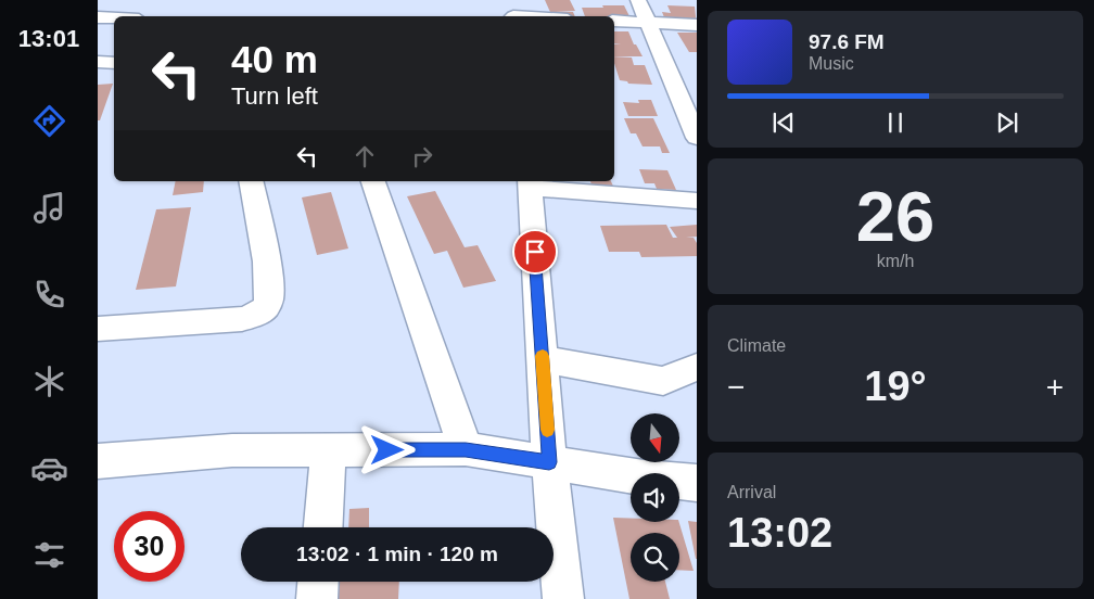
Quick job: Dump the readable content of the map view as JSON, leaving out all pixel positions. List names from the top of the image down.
{
  "north": "bottom",
  "page": {
    "tabs": "13:01",
    "turn": ["40 m", "Turn left"],
    "song": ["97.6 FM", "Music"],
    "tile": [
      ["26", "km/h"],
      "Climate",
      ["Arrival", "13:02"]
    ],
    "heat": ["−", "19°", "+"],
    "limit": "30",
    "trip": "13:02 · 1 min · 120 m"
  }
}
